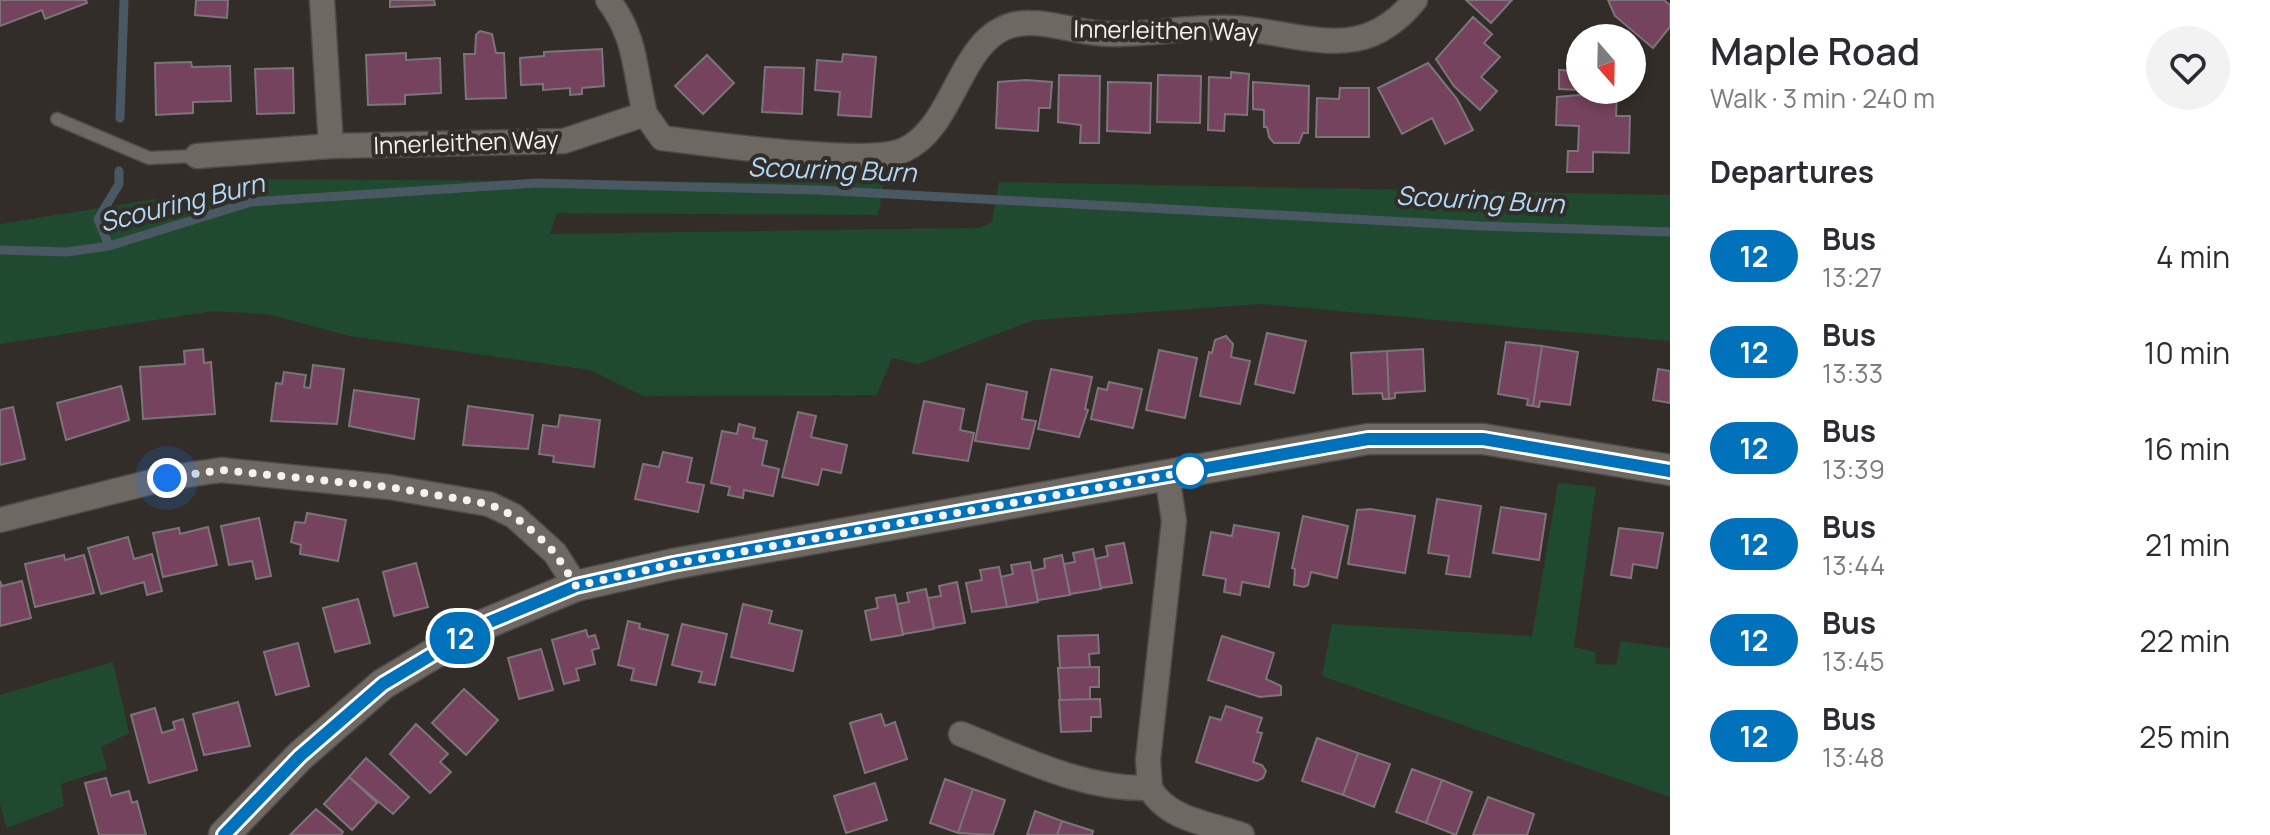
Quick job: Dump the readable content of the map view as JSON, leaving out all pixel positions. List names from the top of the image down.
{
  "streets": {
    "street": ["Innerleithen Way"]
  },
  "water": ["Scouring Burn"],
  "lines": ["bus line 12"],
  "north": "bottom",
  "page": {
    "on_map": "12",
    "heading": [
      ["Maple Road", "Walk · 3 min · 240 m"],
      "Departures"
    ],
    "list": [
      {
        "mark": "12",
        "name": "Bus",
        "note": "13:27",
        "value": "4 min"
      },
      {
        "mark": "12",
        "name": "Bus",
        "note": "13:33",
        "value": "10 min"
      },
      {
        "mark": "12",
        "name": "Bus",
        "note": "13:39",
        "value": "16 min"
      },
      {
        "mark": "12",
        "name": "Bus",
        "note": "13:44",
        "value": "21 min"
      },
      {
        "mark": "12",
        "name": "Bus",
        "note": "13:45",
        "value": "22 min"
      },
      {
        "mark": "12",
        "name": "Bus",
        "note": "13:48",
        "value": "25 min"
      }
    ]
  }
}
